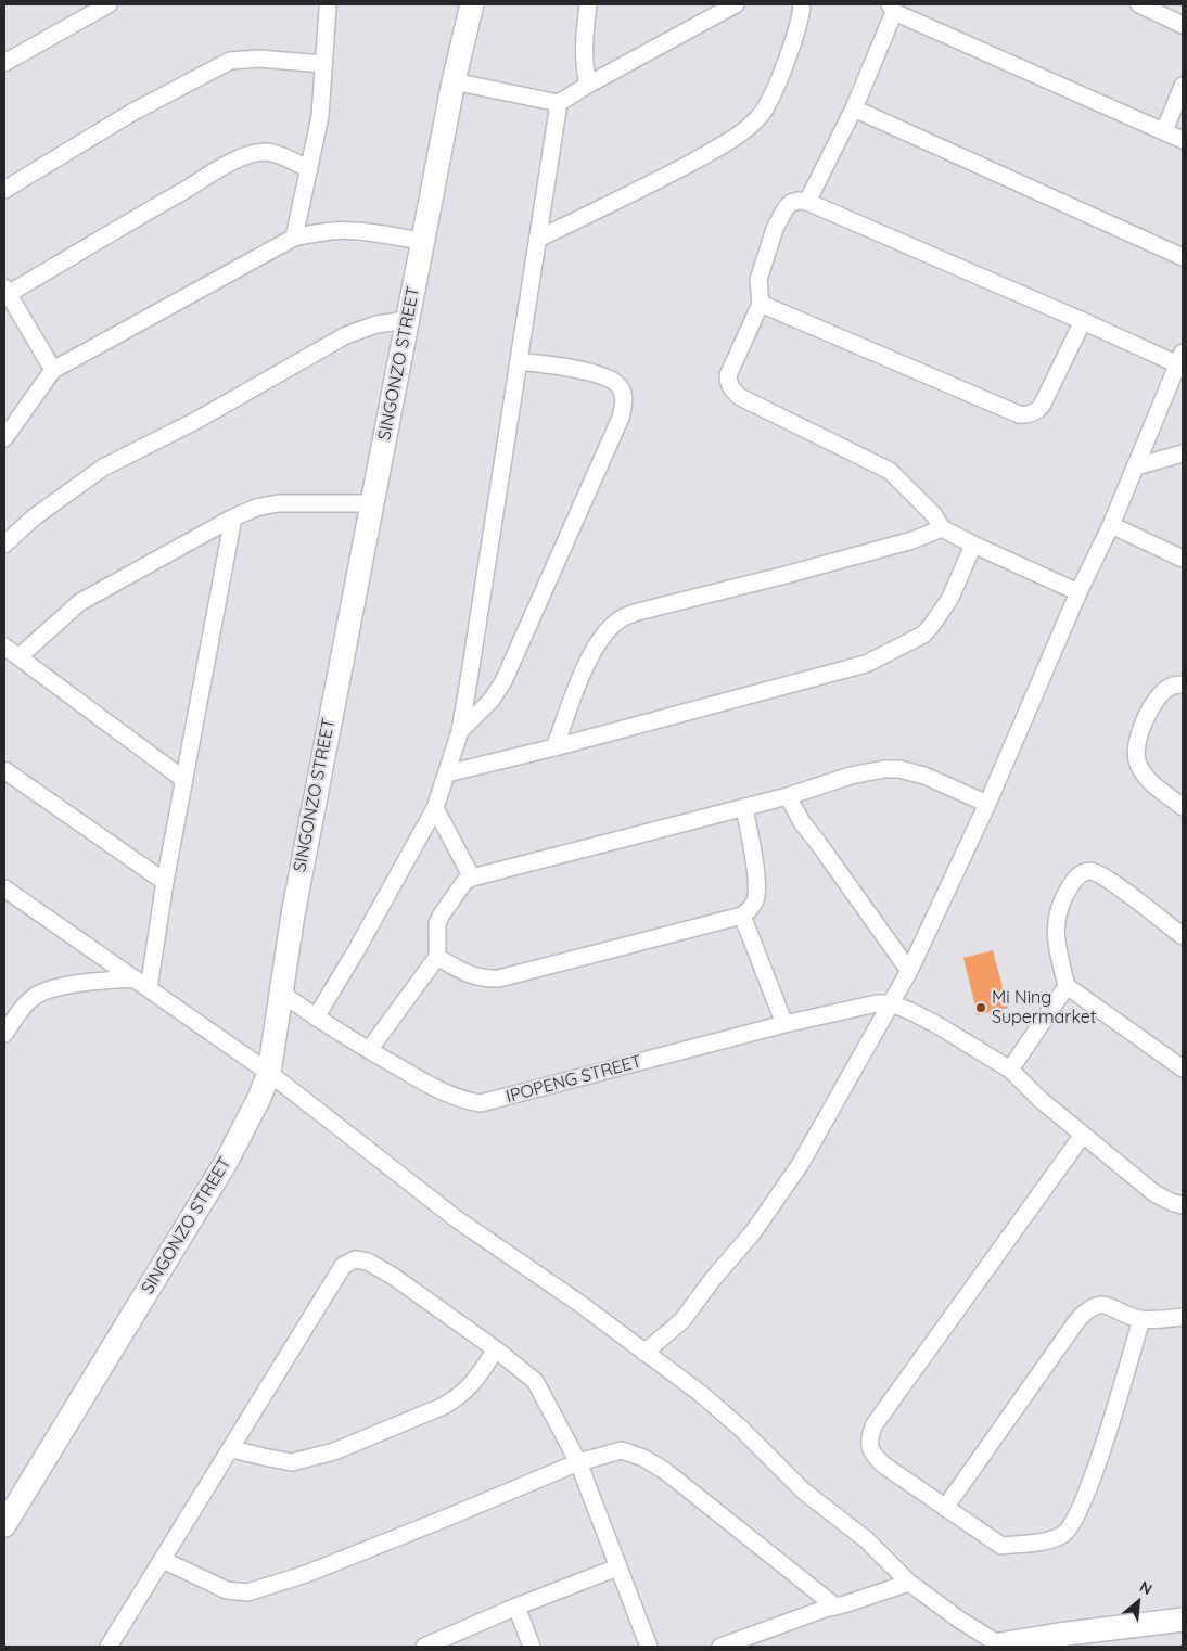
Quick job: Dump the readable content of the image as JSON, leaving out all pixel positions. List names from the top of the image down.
{
  "streets": {
    "street": ["SINGONZO STREET", "IPOPENG STREET"]
  },
  "crossings": [
    ["SINGONZO STREET", "IPOPENG STREET"]
  ],
  "places": ["Mi Ning Supermarket"],
  "north": "top right"
}
